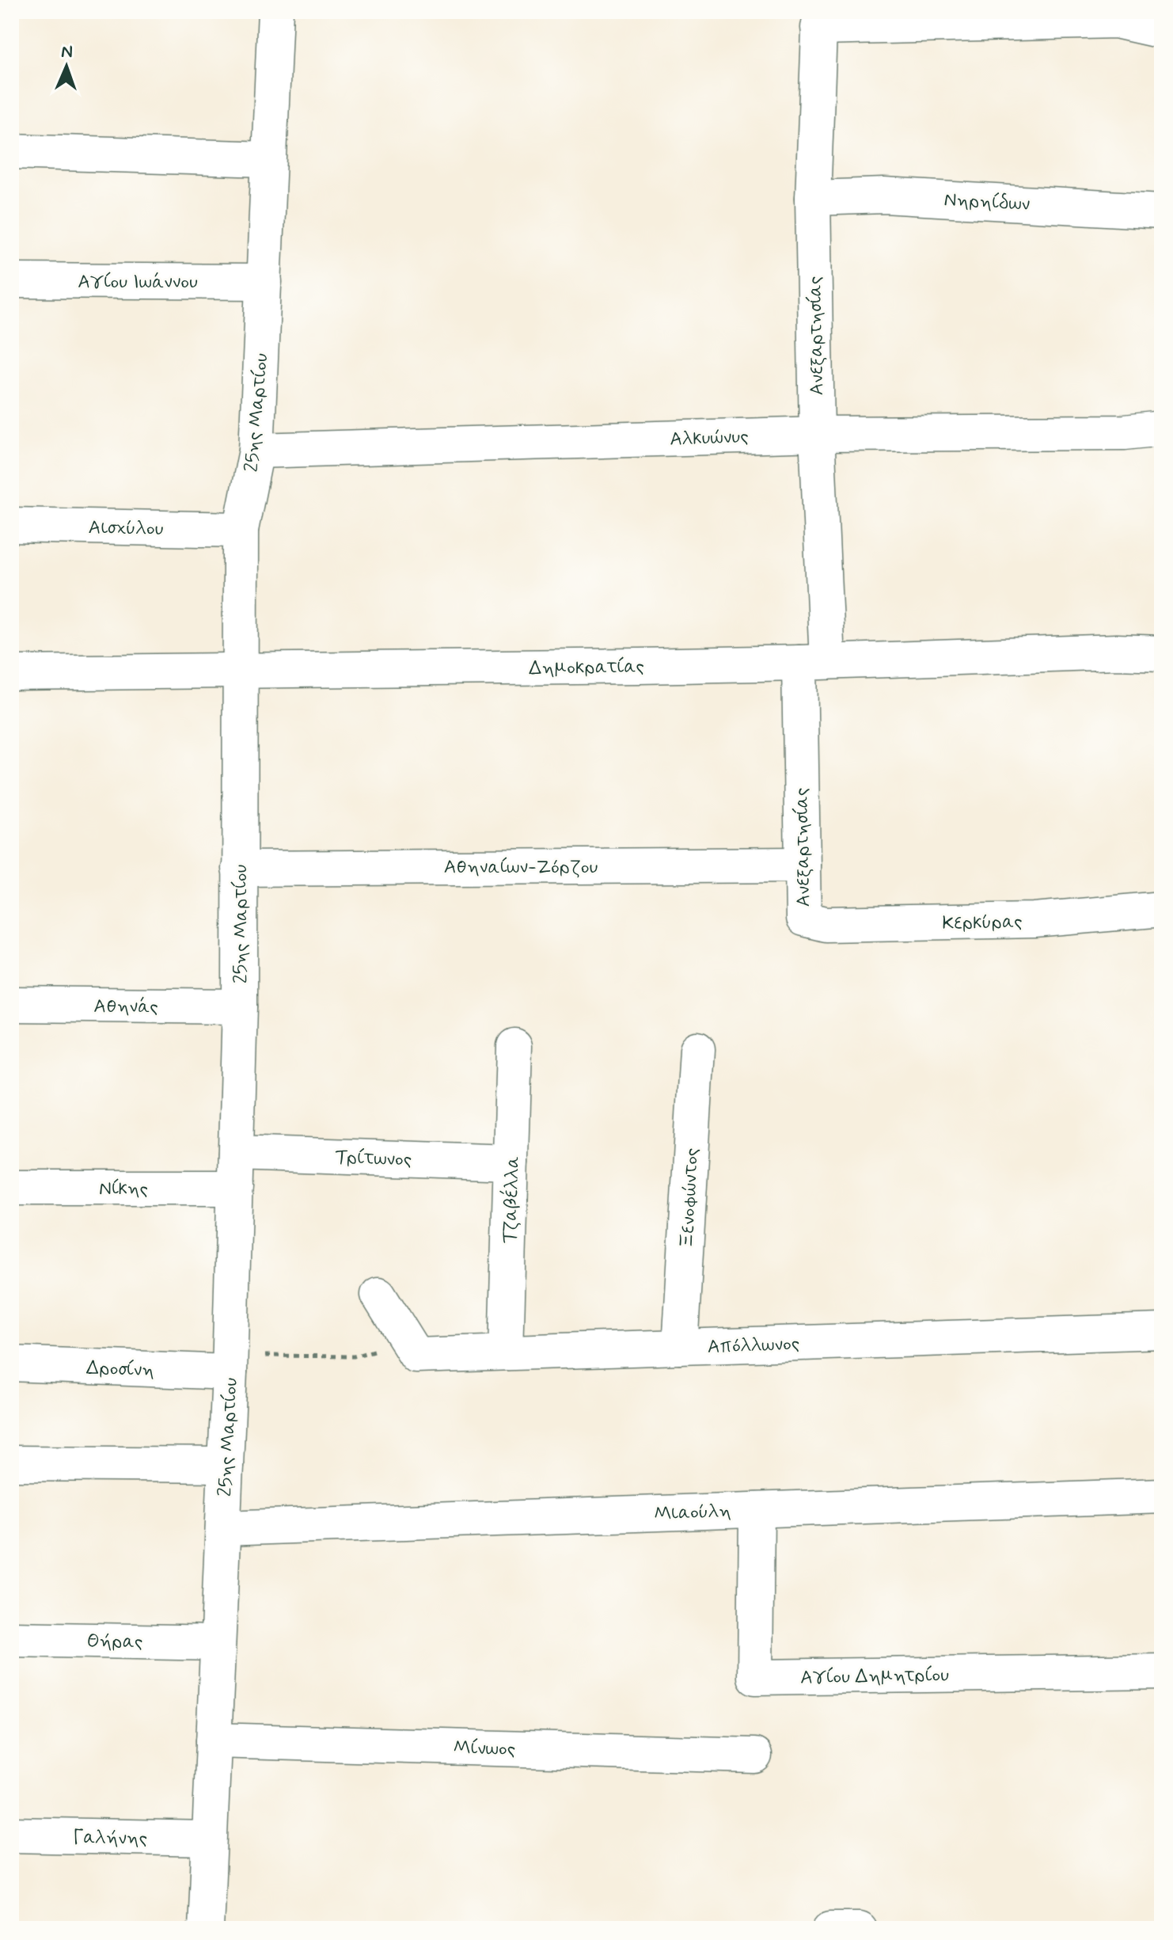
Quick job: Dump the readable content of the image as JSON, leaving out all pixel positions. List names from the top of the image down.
{
  "streets": {
    "street": [
      "Νηρηίδων",
      "Αγίου Ιωάννου",
      "Ανεξαρτησίας",
      "25ης Μαρτίου",
      "Αλκυώνυς",
      "Αισχύλου",
      "Δημοκρατίας",
      "Αθηναίων-Ζόρζου",
      "Κερκύρας",
      "Αθηνάς",
      "Τρίτωνος",
      "Νίκης",
      "Ξενοφώντος",
      "Τζαβέλλα",
      "Απόλλωνος",
      "Δροσίνη",
      "Μιαούλη",
      "Θήρας",
      "Αγίου Δημητρίου",
      "Μίνωος",
      "Γαλήνης"
    ]
  },
  "crossings": [
    ["Νηρηίδων", "Ανεξαρτησίας"],
    ["Αγίου Ιωάννου", "25ης Μαρτίου"],
    ["Ανεξαρτησίας", "Αλκυώνυς"],
    ["Ανεξαρτησίας", "Δημοκρατίας"],
    ["Ανεξαρτησίας", "Αθηναίων-Ζόρζου"],
    ["Ανεξαρτησίας", "Κερκύρας"],
    ["25ης Μαρτίου", "Αλκυώνυς"],
    ["25ης Μαρτίου", "Αισχύλου"],
    ["25ης Μαρτίου", "Δημοκρατίας"],
    ["25ης Μαρτίου", "Αθηναίων-Ζόρζου"],
    ["25ης Μαρτίου", "Αθηνάς"],
    ["25ης Μαρτίου", "Τρίτωνος"],
    ["25ης Μαρτίου", "Νίκης"],
    ["25ης Μαρτίου", "Δροσίνη"],
    ["25ης Μαρτίου", "Μιαούλη"],
    ["25ης Μαρτίου", "Θήρας"],
    ["25ης Μαρτίου", "Μίνωος"],
    ["25ης Μαρτίου", "Γαλήνης"],
    ["Τρίτωνος", "Τζαβέλλα"],
    ["Ξενοφώντος", "Απόλλωνος"],
    ["Τζαβέλλα", "Απόλλωνος"],
    ["Μιαούλη", "Αγίου Δημητρίου"]
  ],
  "north": "top"
}
